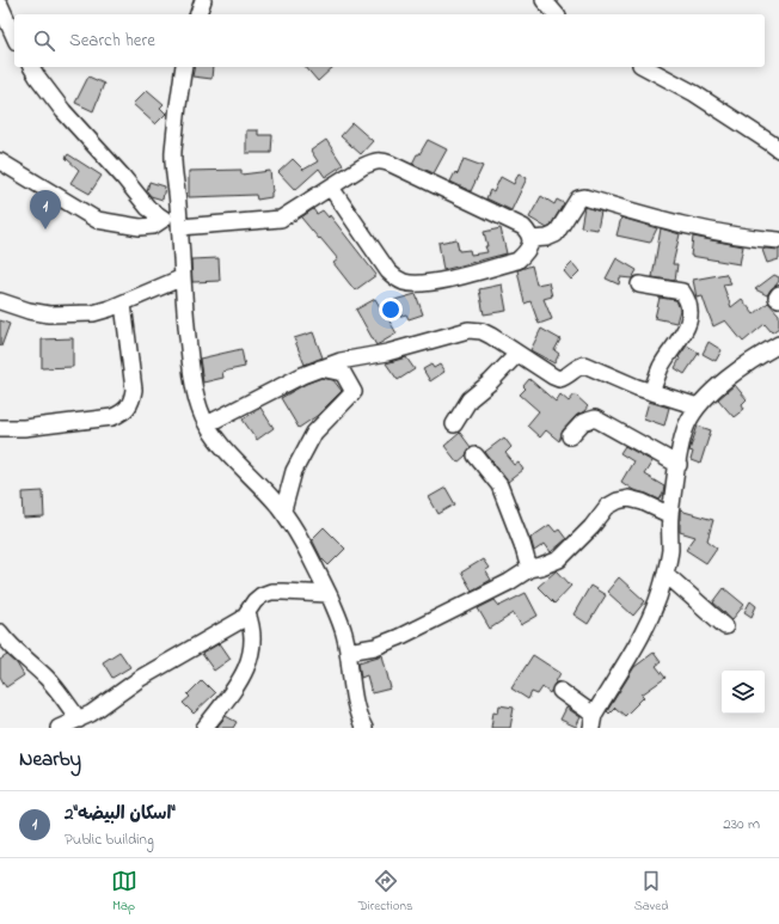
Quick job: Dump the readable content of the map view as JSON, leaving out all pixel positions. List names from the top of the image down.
{
  "page": {
    "search": "Search here",
    "pins": "1",
    "heading": "Nearby",
    "list": [
      {
        "mark": "1",
        "name": "اسكان البيضه\"2\"",
        "note": "Public building",
        "value": "230 m"
      }
    ],
    "nav": ["Map", "Directions", "Saved"]
  }
}
